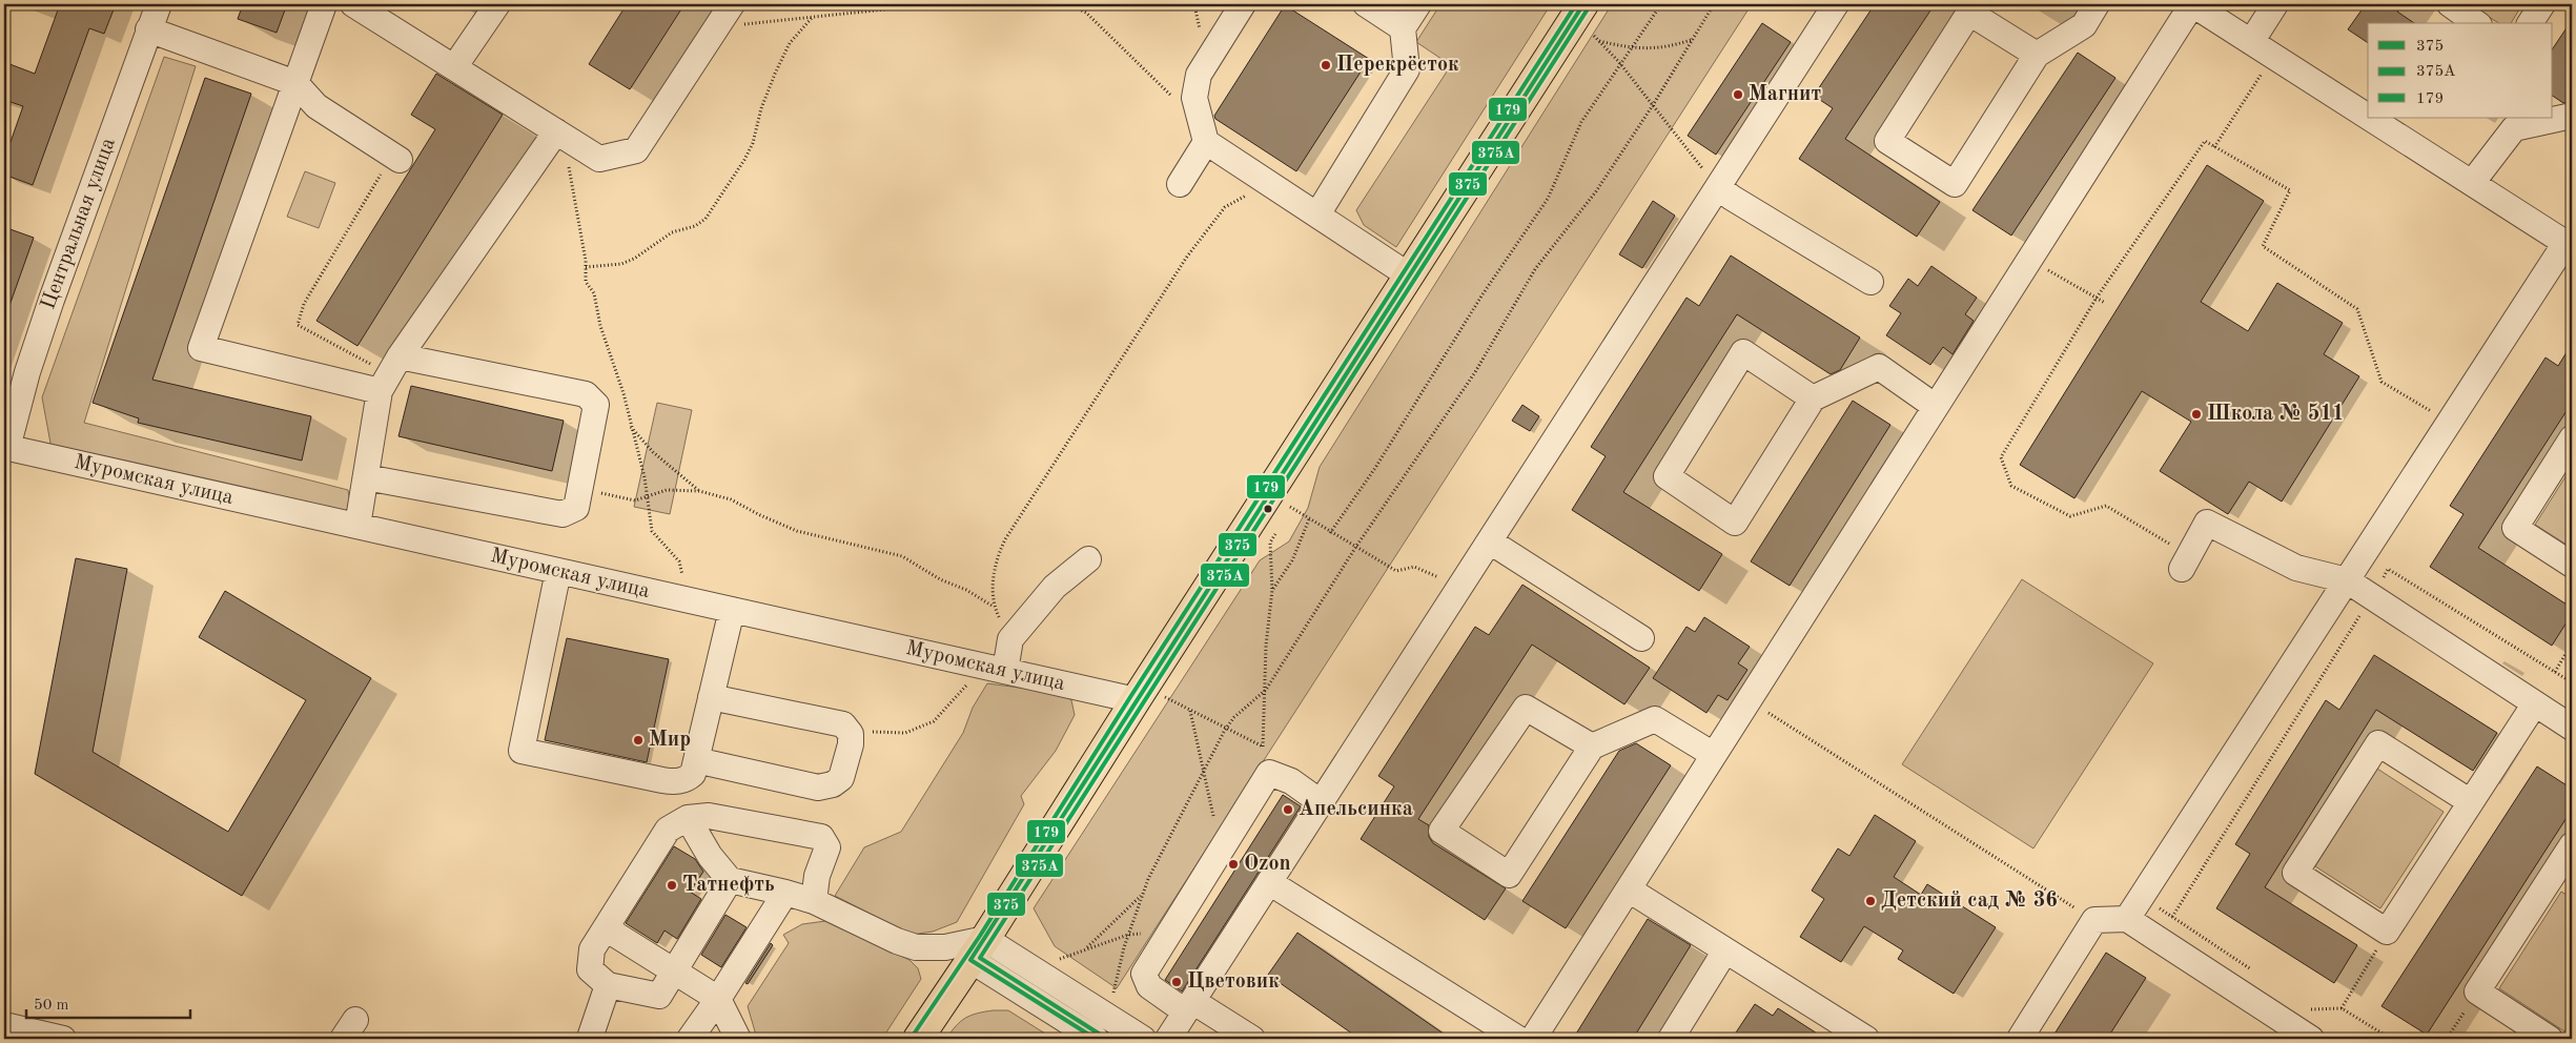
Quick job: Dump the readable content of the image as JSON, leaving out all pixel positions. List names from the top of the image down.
{
  "streets": {
    "street": ["Центральная улица", "Муромская улица"]
  },
  "crossings": [
    ["Центральная улица", "Муромская улица"]
  ],
  "places": [
    "Перекрёсток",
    "Магнит",
    "Школа № 511",
    "Мир",
    "Апельсинка",
    "Ozon",
    "Татнефть",
    "Детский сад № 36",
    "Цветовик"
  ],
  "lines": ["transit line 375", "transit line 179", "transit line 375А"],
  "legend": ["375", "375А", "179"],
  "scale_bar": "50 m"
}
